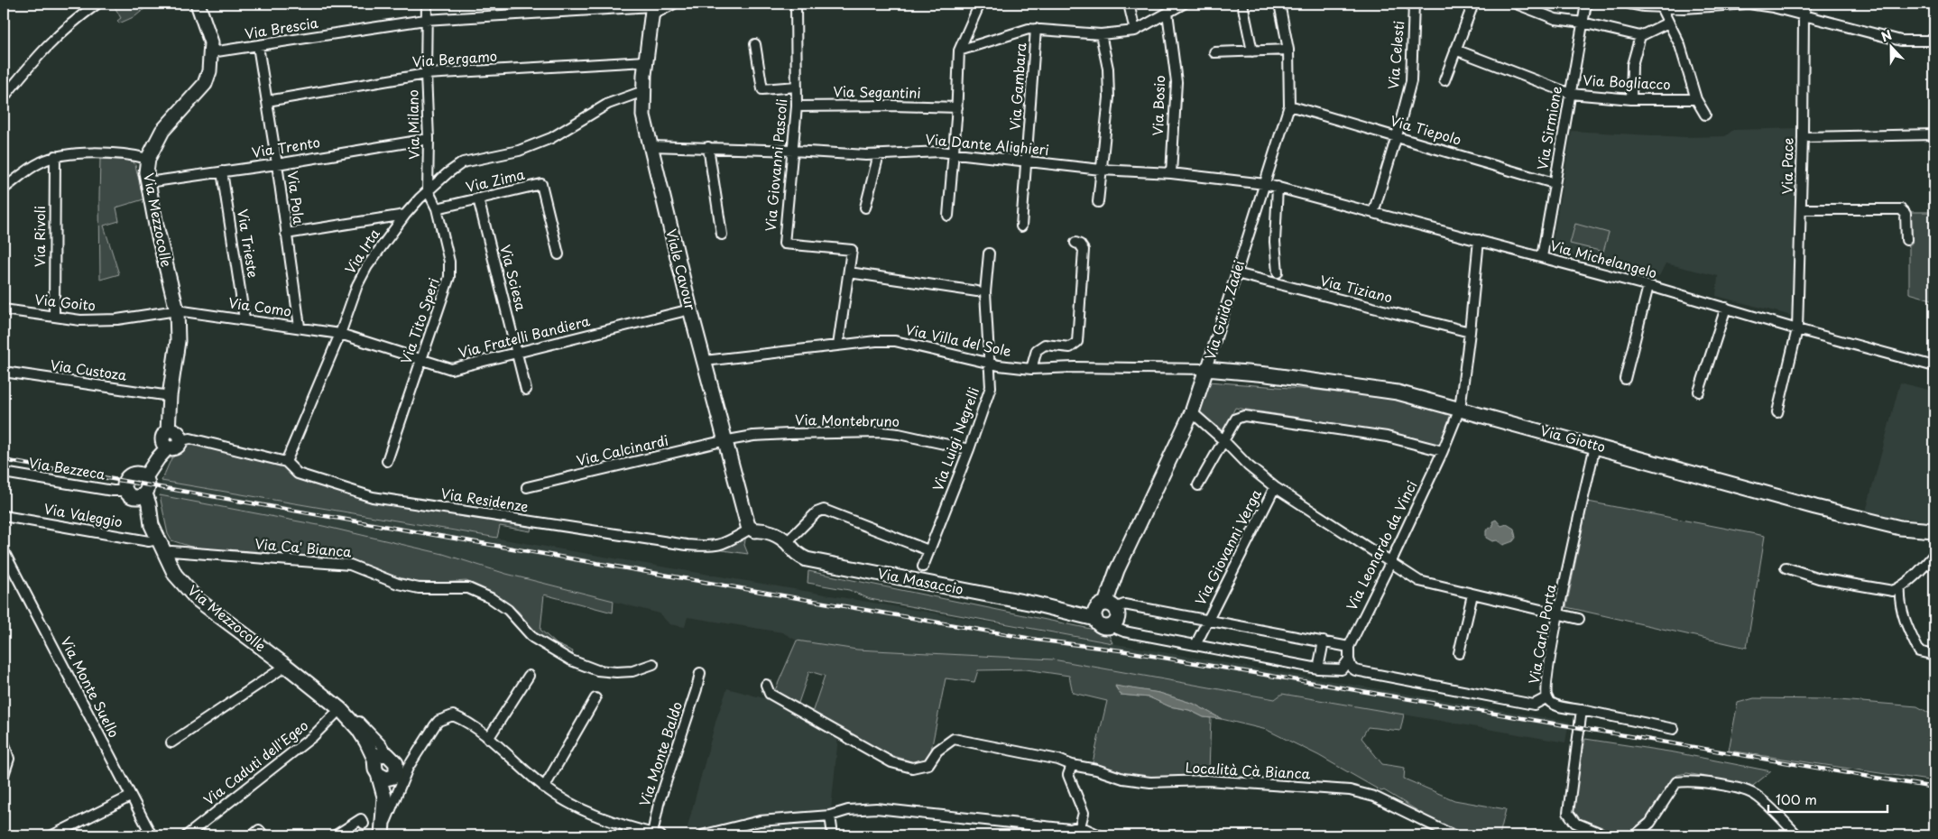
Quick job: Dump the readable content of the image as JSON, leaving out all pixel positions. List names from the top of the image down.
{
  "streets": {
    "street": [
      "Via Brescia",
      "Via Celesti",
      "Via Bergamo",
      "Via Bogliacco",
      "Via Gambara",
      "Via Segantini",
      "Via Bosio",
      "Via Milano",
      "Via Sirmione",
      "Via Tiepolo",
      "Via Dante Alighieri",
      "Via Trento",
      "Via Giovanni Pascoli",
      "Via Pace",
      "Via Zima",
      "Via Pola",
      "Via Mezzocolle",
      "Via Rivoli",
      "Via Trieste",
      "Via Irta",
      "Via Michelangelo",
      "Viale Cavour",
      "Via Sciesa",
      "Via Tiziano",
      "Via Goito",
      "Via Como",
      "Via Guido Zadei",
      "Via Tito Speri",
      "Via Fratelli Bandiera",
      "Via Villa del Sole",
      "Via Custoza",
      "Via Montebruno",
      "Via Luigi Negrelli",
      "Via Giotto",
      "Via Calcinardi",
      "Via Bezzeca",
      "Via Residenze",
      "Via Valeggio",
      "Via Leonardo da Vinci",
      "Via Giovanni Verga",
      "Via Ca' Bianca",
      "Via Masaccio",
      "Via Carlo Porta",
      "Via Monte Suello",
      "Via Monte Baldo",
      "Via Caduti dell'Egeo",
      "Località Cà Bianca"
    ]
  },
  "crossings": [
    ["Via Brescia", "Via Milano"],
    ["Via Brescia", "Via Pola"],
    ["Via Brescia", "Via Mezzocolle"],
    ["Via Brescia", "Viale Cavour"],
    ["Via Celesti", "Via Tiepolo"],
    ["Via Celesti", "Via Michelangelo"],
    ["Via Bergamo", "Via Milano"],
    ["Via Bergamo", "Via Pola"],
    ["Via Bergamo", "Viale Cavour"],
    ["Via Bogliacco", "Via Sirmione"],
    ["Via Gambara", "Via Dante Alighieri"],
    ["Via Segantini", "Via Giovanni Pascoli"],
    ["Via Bosio", "Via Dante Alighieri"],
    ["Via Milano", "Via Trento"],
    ["Via Milano", "Via Irta"],
    ["Via Milano", "Via Tito Speri"],
    ["Via Sirmione", "Via Tiepolo"],
    ["Via Sirmione", "Via Michelangelo"],
    ["Via Tiepolo", "Via Guido Zadei"],
    ["Via Dante Alighieri", "Via Giovanni Pascoli"],
    ["Via Dante Alighieri", "Via Michelangelo"],
    ["Via Dante Alighieri", "Viale Cavour"],
    ["Via Dante Alighieri", "Via Guido Zadei"],
    ["Via Trento", "Via Pola"],
    ["Via Trento", "Via Mezzocolle"],
    ["Via Trento", "Via Trieste"],
    ["Via Giovanni Pascoli", "Via Villa del Sole"],
    ["Via Pace", "Via Michelangelo"],
    ["Via Zima", "Via Sciesa"],
    ["Via Zima", "Via Tito Speri"],
    ["Via Pola", "Via Como"],
    ["Via Mezzocolle", "Via Goito"],
    ["Via Mezzocolle", "Via Como"],
    ["Via Mezzocolle", "Via Custoza"],
    ["Via Mezzocolle", "Via Bezzeca"],
    ["Via Mezzocolle", "Via Valeggio"],
    ["Via Mezzocolle", "Via Ca' Bianca"],
    ["Via Mezzocolle", "Via Caduti dell'Egeo"],
    ["Via Rivoli", "Via Goito"],
    ["Via Trieste", "Via Como"],
    ["Via Irta", "Viale Cavour"],
    ["Via Irta", "Via Como"],
    ["Via Irta", "Via Tito Speri"],
    ["Via Irta", "Via Fratelli Bandiera"],
    ["Via Irta", "Via Residenze"],
    ["Via Michelangelo", "Via Guido Zadei"],
    ["Via Michelangelo", "Via Leonardo da Vinci"],
    ["Viale Cavour", "Via Fratelli Bandiera"],
    ["Viale Cavour", "Via Villa del Sole"],
    ["Viale Cavour", "Via Montebruno"],
    ["Viale Cavour", "Via Calcinardi"],
    ["Viale Cavour", "Via Residenze"],
    ["Viale Cavour", "Via Masaccio"],
    ["Via Sciesa", "Via Fratelli Bandiera"],
    ["Via Tiziano", "Via Guido Zadei"],
    ["Via Tiziano", "Via Leonardo da Vinci"],
    ["Via Goito", "Via Como"],
    ["Via Como", "Via Fratelli Bandiera"],
    ["Via Guido Zadei", "Via Villa del Sole"],
    ["Via Guido Zadei", "Via Giotto"],
    ["Via Guido Zadei", "Via Masaccio"],
    ["Via Tito Speri", "Via Fratelli Bandiera"],
    ["Via Villa del Sole", "Via Luigi Negrelli"],
    ["Via Villa del Sole", "Via Giotto"],
    ["Via Montebruno", "Via Luigi Negrelli"],
    ["Via Montebruno", "Via Calcinardi"],
    ["Via Giotto", "Via Leonardo da Vinci"],
    ["Via Giotto", "Via Carlo Porta"],
    ["Via Residenze", "Via Masaccio"]
  ],
  "scale_bar": "100 m",
  "north": "top"
}
